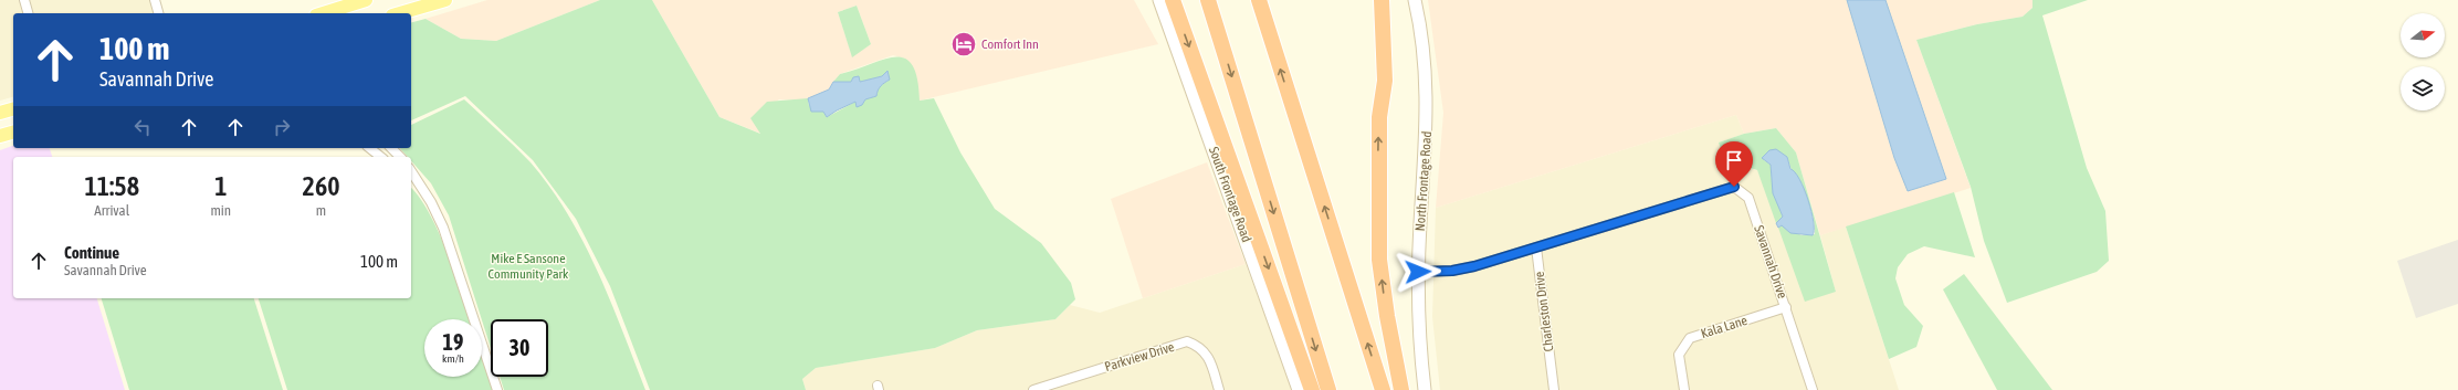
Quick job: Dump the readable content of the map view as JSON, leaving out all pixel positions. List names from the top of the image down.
{
  "streets": {
    "street": [
      "North Frontage Road",
      "South Frontage Road",
      "Savannah Drive",
      "Charleston Drive",
      "Kala Lane",
      "Parkview Drive"
    ]
  },
  "crossings": [
    ["Savannah Drive", "Charleston Drive"],
    ["Savannah Drive", "Kala Lane"]
  ],
  "parks": ["Mike E Sansone Community Park"],
  "places": {
    "hotel": ["Comfort Inn"]
  },
  "north": "right",
  "page": {
    "turn": ["100 m", "Savannah Drive"],
    "eta": [
      "11:58",
      "Arrival",
      "1",
      "min",
      "260",
      "m"
    ],
    "list": [
      {
        "name": "Continue",
        "note": "Savannah Drive",
        "value": "100 m"
      }
    ],
    "speed": "19 km/h",
    "limit": "30"
  }
}
